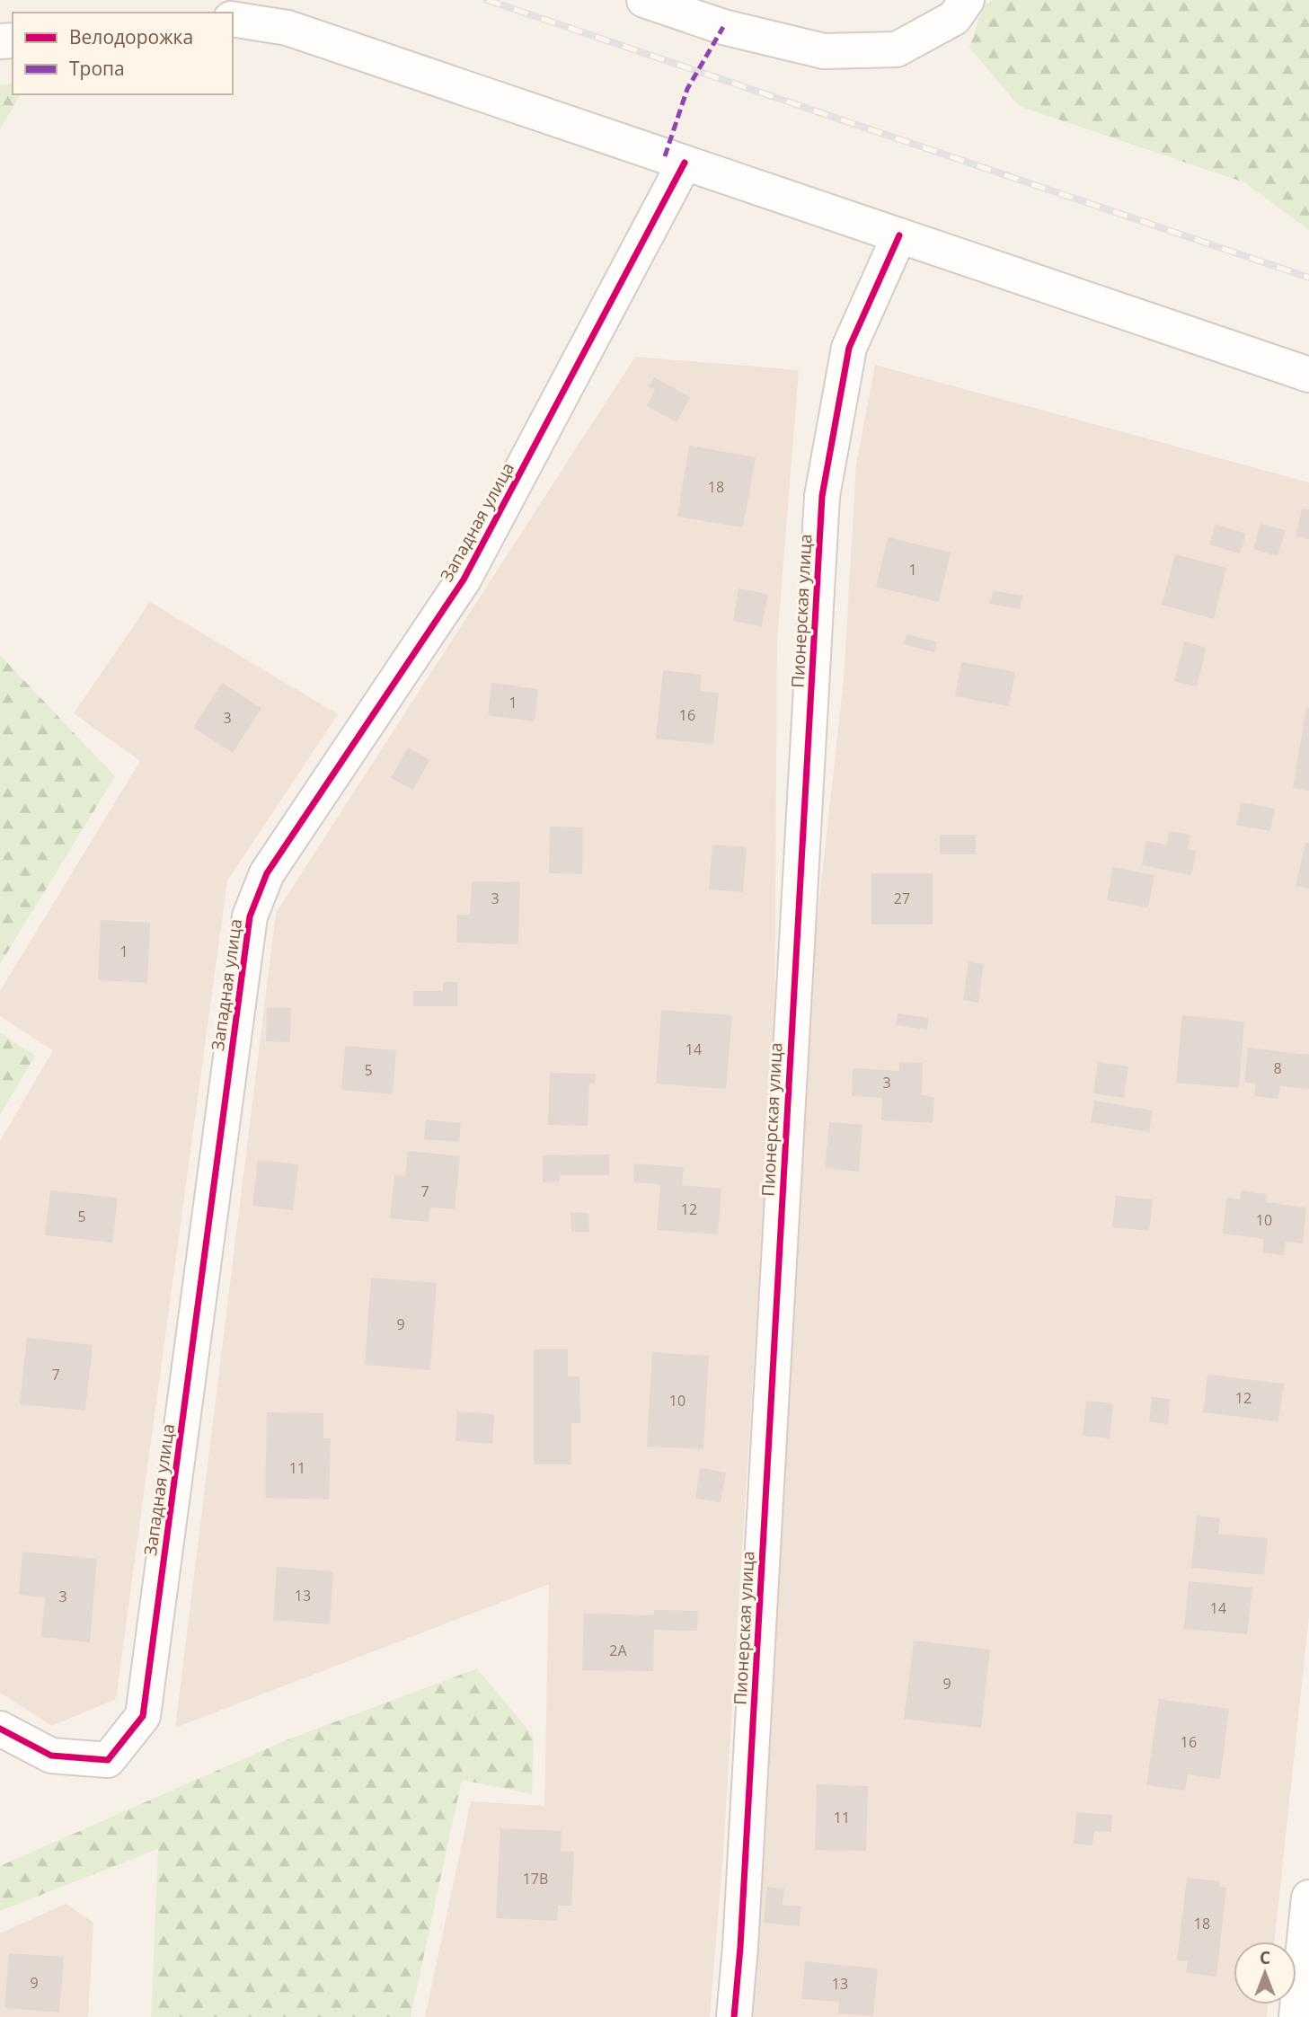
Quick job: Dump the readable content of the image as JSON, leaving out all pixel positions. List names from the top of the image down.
{
  "streets": {
    "street": ["Западная улица", "Пионерская улица"]
  },
  "house_numbers": [
    "18",
    "1",
    "1",
    "16",
    "3",
    "3",
    "27",
    "1",
    "14",
    "8",
    "5",
    "3",
    "7",
    "12",
    "5",
    "10",
    "9",
    "7",
    "12",
    "10",
    "11",
    "13",
    "3",
    "14",
    "2А",
    "9",
    "16",
    "11",
    "17В",
    "18",
    "9",
    "13"
  ],
  "legend": ["Велодорожка", "Тропа"],
  "north": "top"
}
